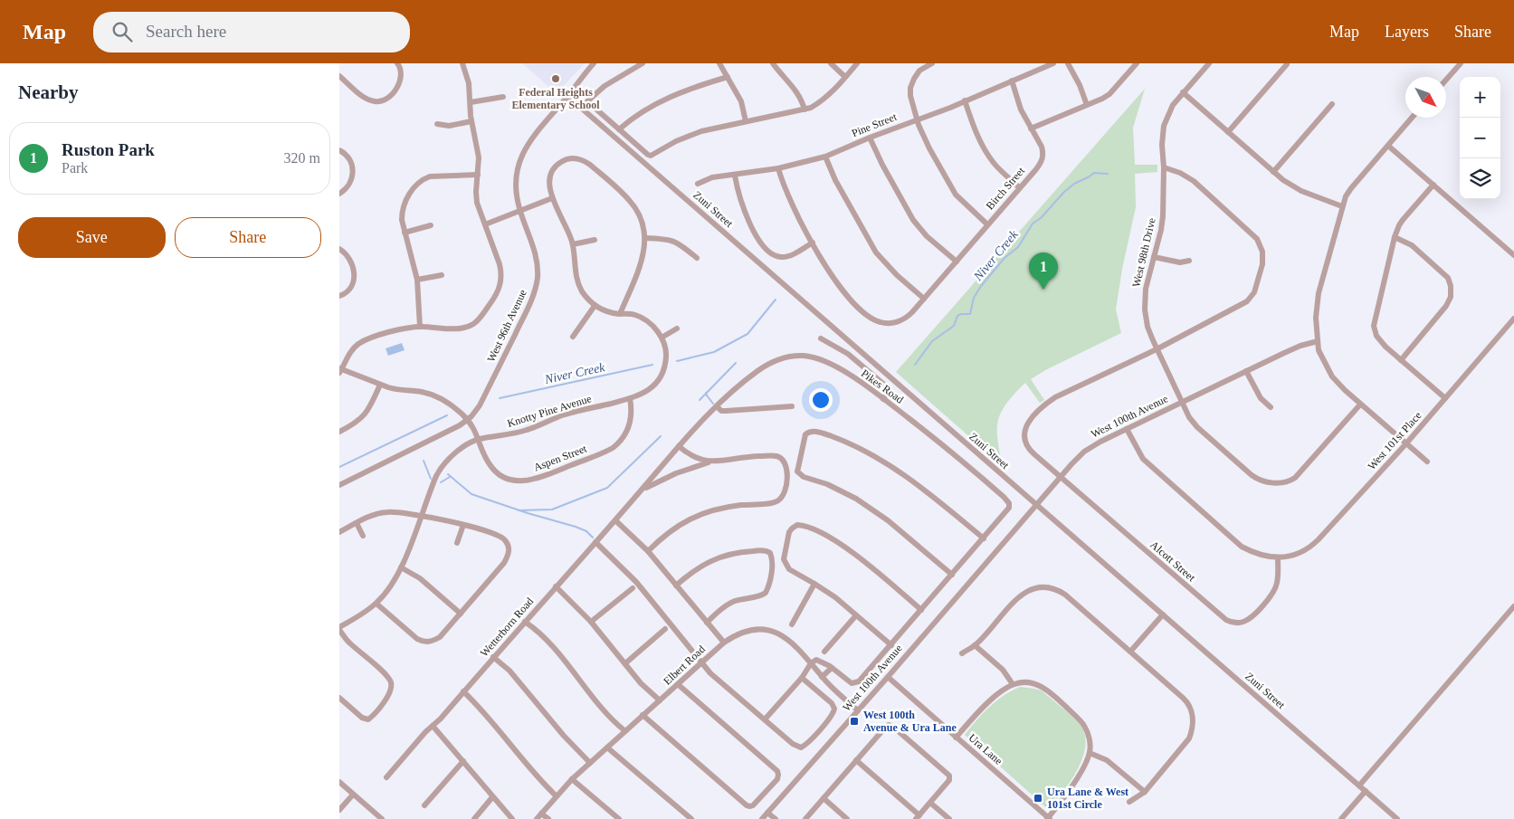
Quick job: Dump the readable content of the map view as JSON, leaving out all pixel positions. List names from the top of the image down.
{
  "streets": {
    "street": [
      "Pine Street",
      "Birch Street",
      "Zuni Street",
      "West 98th Drive",
      "West 96th Avenue",
      "Pikes Road",
      "Knotty Pine Avenue",
      "West 100th Avenue",
      "West 101st Place",
      "Aspen Street",
      "Alcott Street",
      "Wetterborn Road",
      "Elbert Road",
      "Ura Lane"
    ]
  },
  "crossings": [
    ["Pine Street", "Birch Street"],
    ["Zuni Street", "West 96th Avenue"],
    ["Zuni Street", "West 100th Avenue"],
    ["West 98th Drive", "West 100th Avenue"],
    ["West 98th Drive", "Alcott Street"],
    ["West 96th Avenue", "Aspen Street"],
    ["Pikes Road", "Wetterborn Road"],
    ["Knotty Pine Avenue", "Aspen Street"],
    ["West 100th Avenue", "Alcott Street"],
    ["West 100th Avenue", "Elbert Road"],
    ["West 100th Avenue", "Ura Lane"],
    ["West 101st Place", "Alcott Street"]
  ],
  "water": ["Niver Creek"],
  "places": {
    "other": ["Federal Heights Elementary School"],
    "transit": ["West 100th Avenue & Ura Lane", "Ura Lane & West 101st Circle"]
  },
  "north": "bottom right",
  "page": {
    "header": "Map",
    "search": "Search here",
    "nav": ["Map", "Layers", "Share"],
    "heading": "Nearby",
    "map_buttons": ["+", "−"],
    "list": [
      {
        "mark": "1",
        "name": "Ruston Park",
        "note": "Park",
        "value": "320 m"
      }
    ],
    "buttons": ["Save", "Share"],
    "pins": "1"
  }
}
